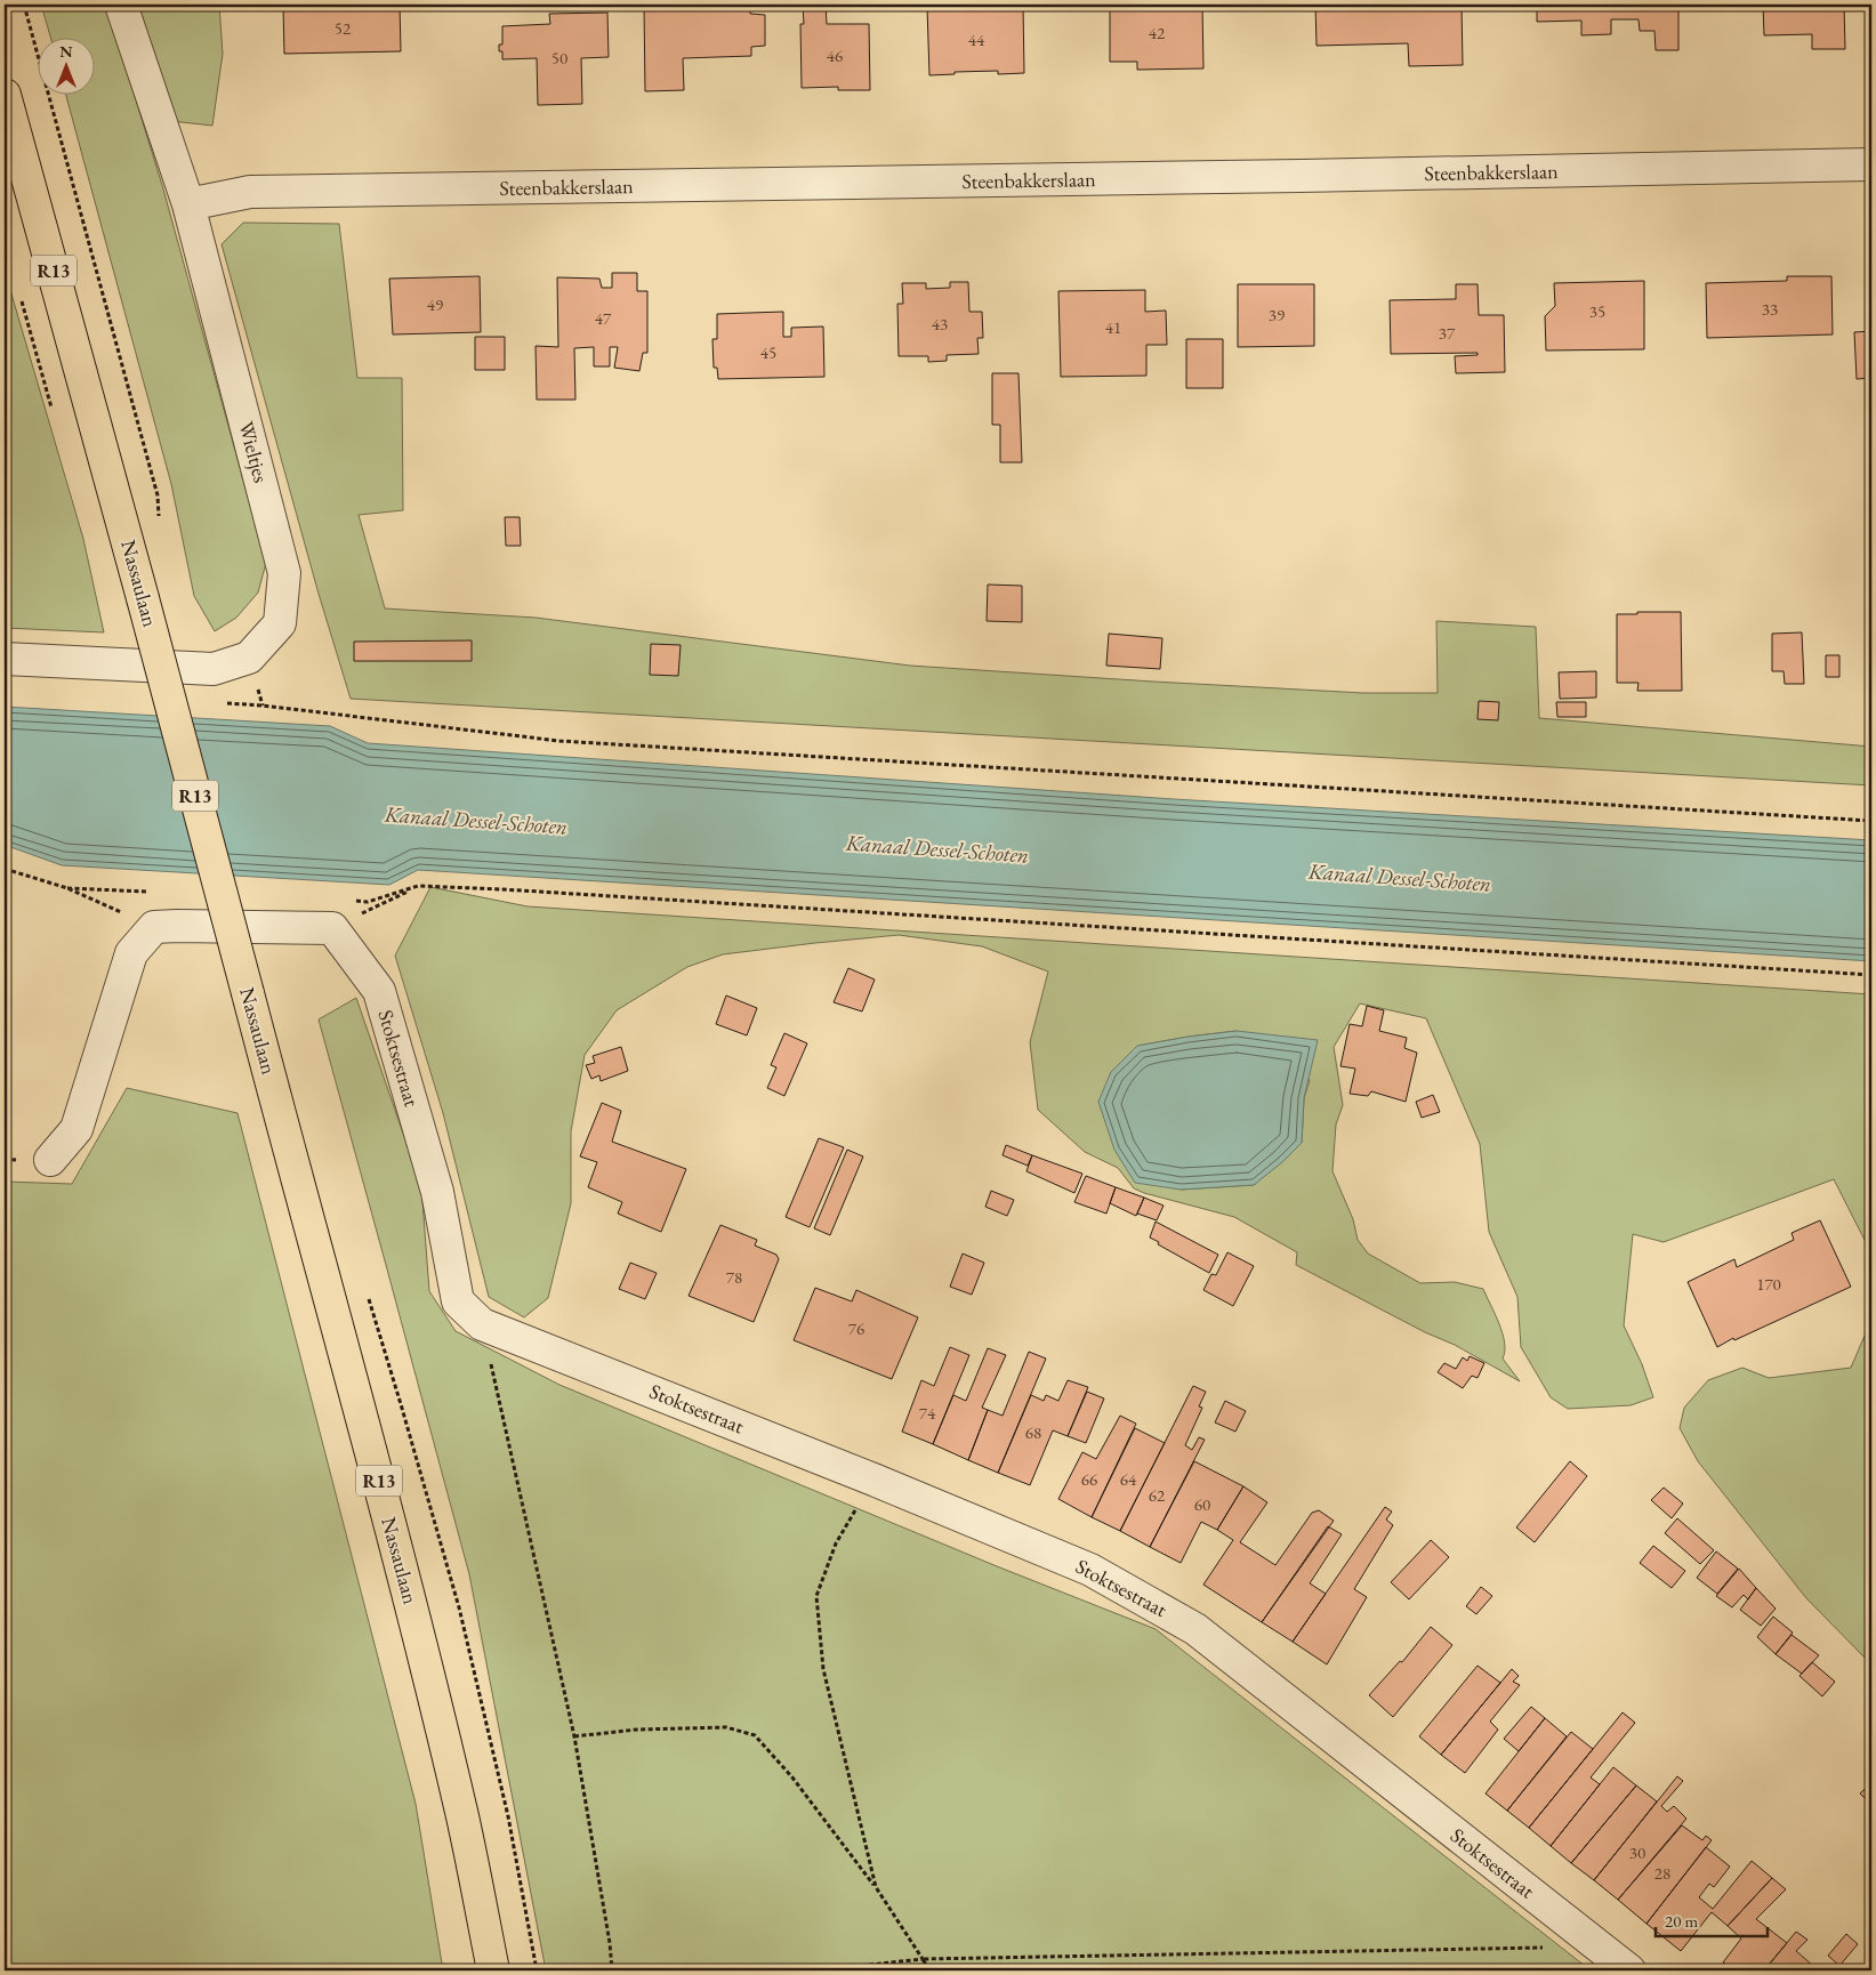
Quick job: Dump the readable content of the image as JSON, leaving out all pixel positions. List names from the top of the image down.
{
  "streets": {
    "main road": ["R13", "Nassaulaan"],
    "street": ["Steenbakkerslaan", "Wieltjes", "Stoktsestraat"]
  },
  "crossings": [
    ["Steenbakkerslaan", "Wieltjes"]
  ],
  "water": ["Kanaal Dessel-Schoten"],
  "house_numbers": [
    "52",
    "42",
    "44",
    "46",
    "50",
    "49",
    "33",
    "35",
    "39",
    "47",
    "43",
    "41",
    "37",
    "45",
    "78",
    "170",
    "76",
    "74",
    "68",
    "66",
    "64",
    "62",
    "60",
    "30",
    "28"
  ],
  "scale_bar": "20 m",
  "north": "top"
}
